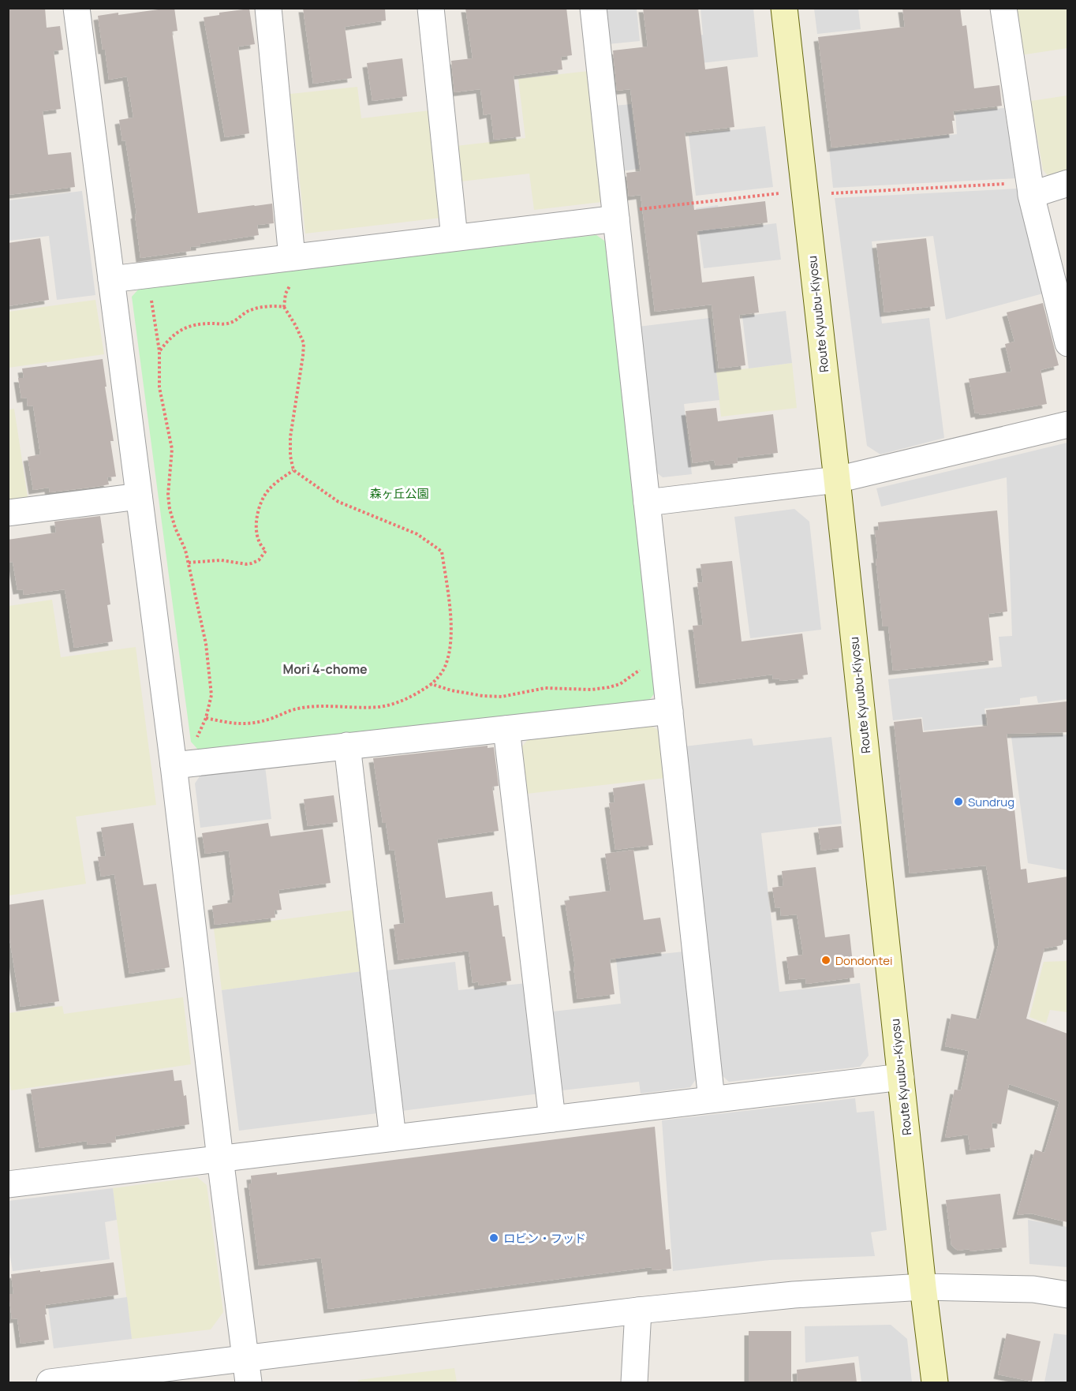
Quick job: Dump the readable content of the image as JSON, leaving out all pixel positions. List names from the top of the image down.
{
  "streets": {
    "main road": ["Route Kyuubu-Kiyosu"]
  },
  "districts": ["Mori 4-chome"],
  "parks": ["森ヶ丘公園"],
  "places": ["Sundrug", "Dondontei", "ロビン・フッド"]
}
